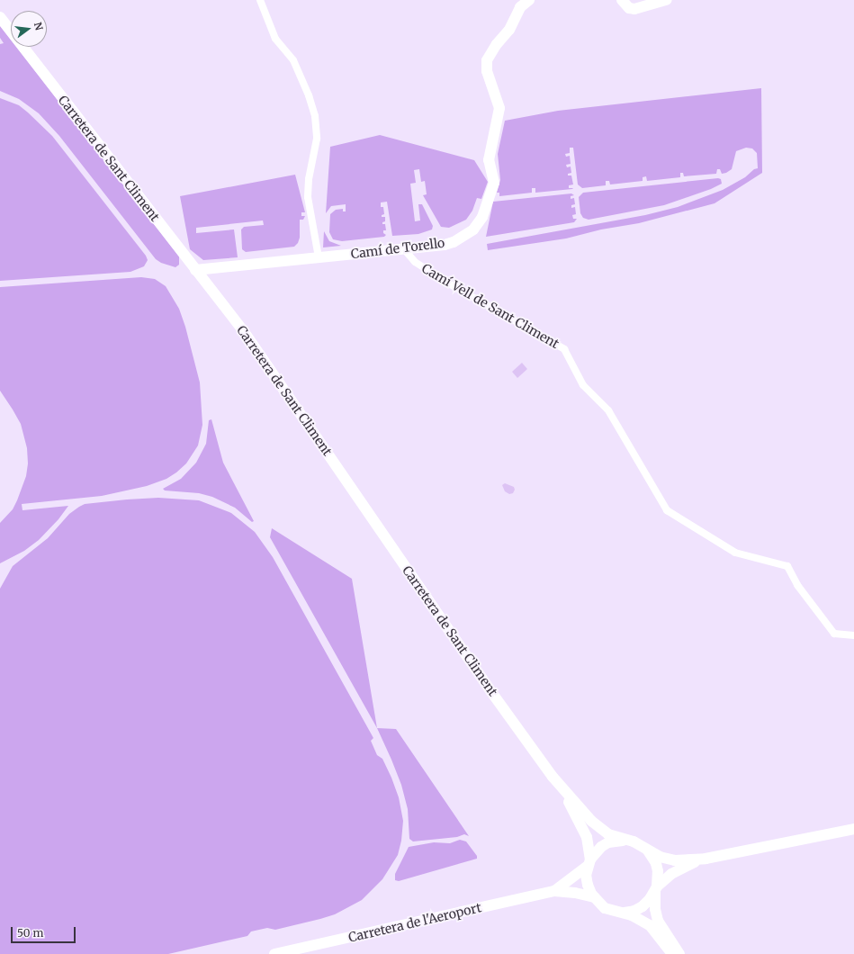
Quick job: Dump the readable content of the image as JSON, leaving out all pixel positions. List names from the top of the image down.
{
  "streets": {
    "main road": ["Carretera de Sant Climent", "Camí de Torello", "Carretera de l'Aeroport"],
    "street": ["Camí Vell de Sant Climent"]
  },
  "crossings": [
    ["Carretera de Sant Climent", "Camí de Torello"],
    ["Camí de Torello", "Camí Vell de Sant Climent"]
  ],
  "scale_bar": "50 m",
  "north": "right"
}
